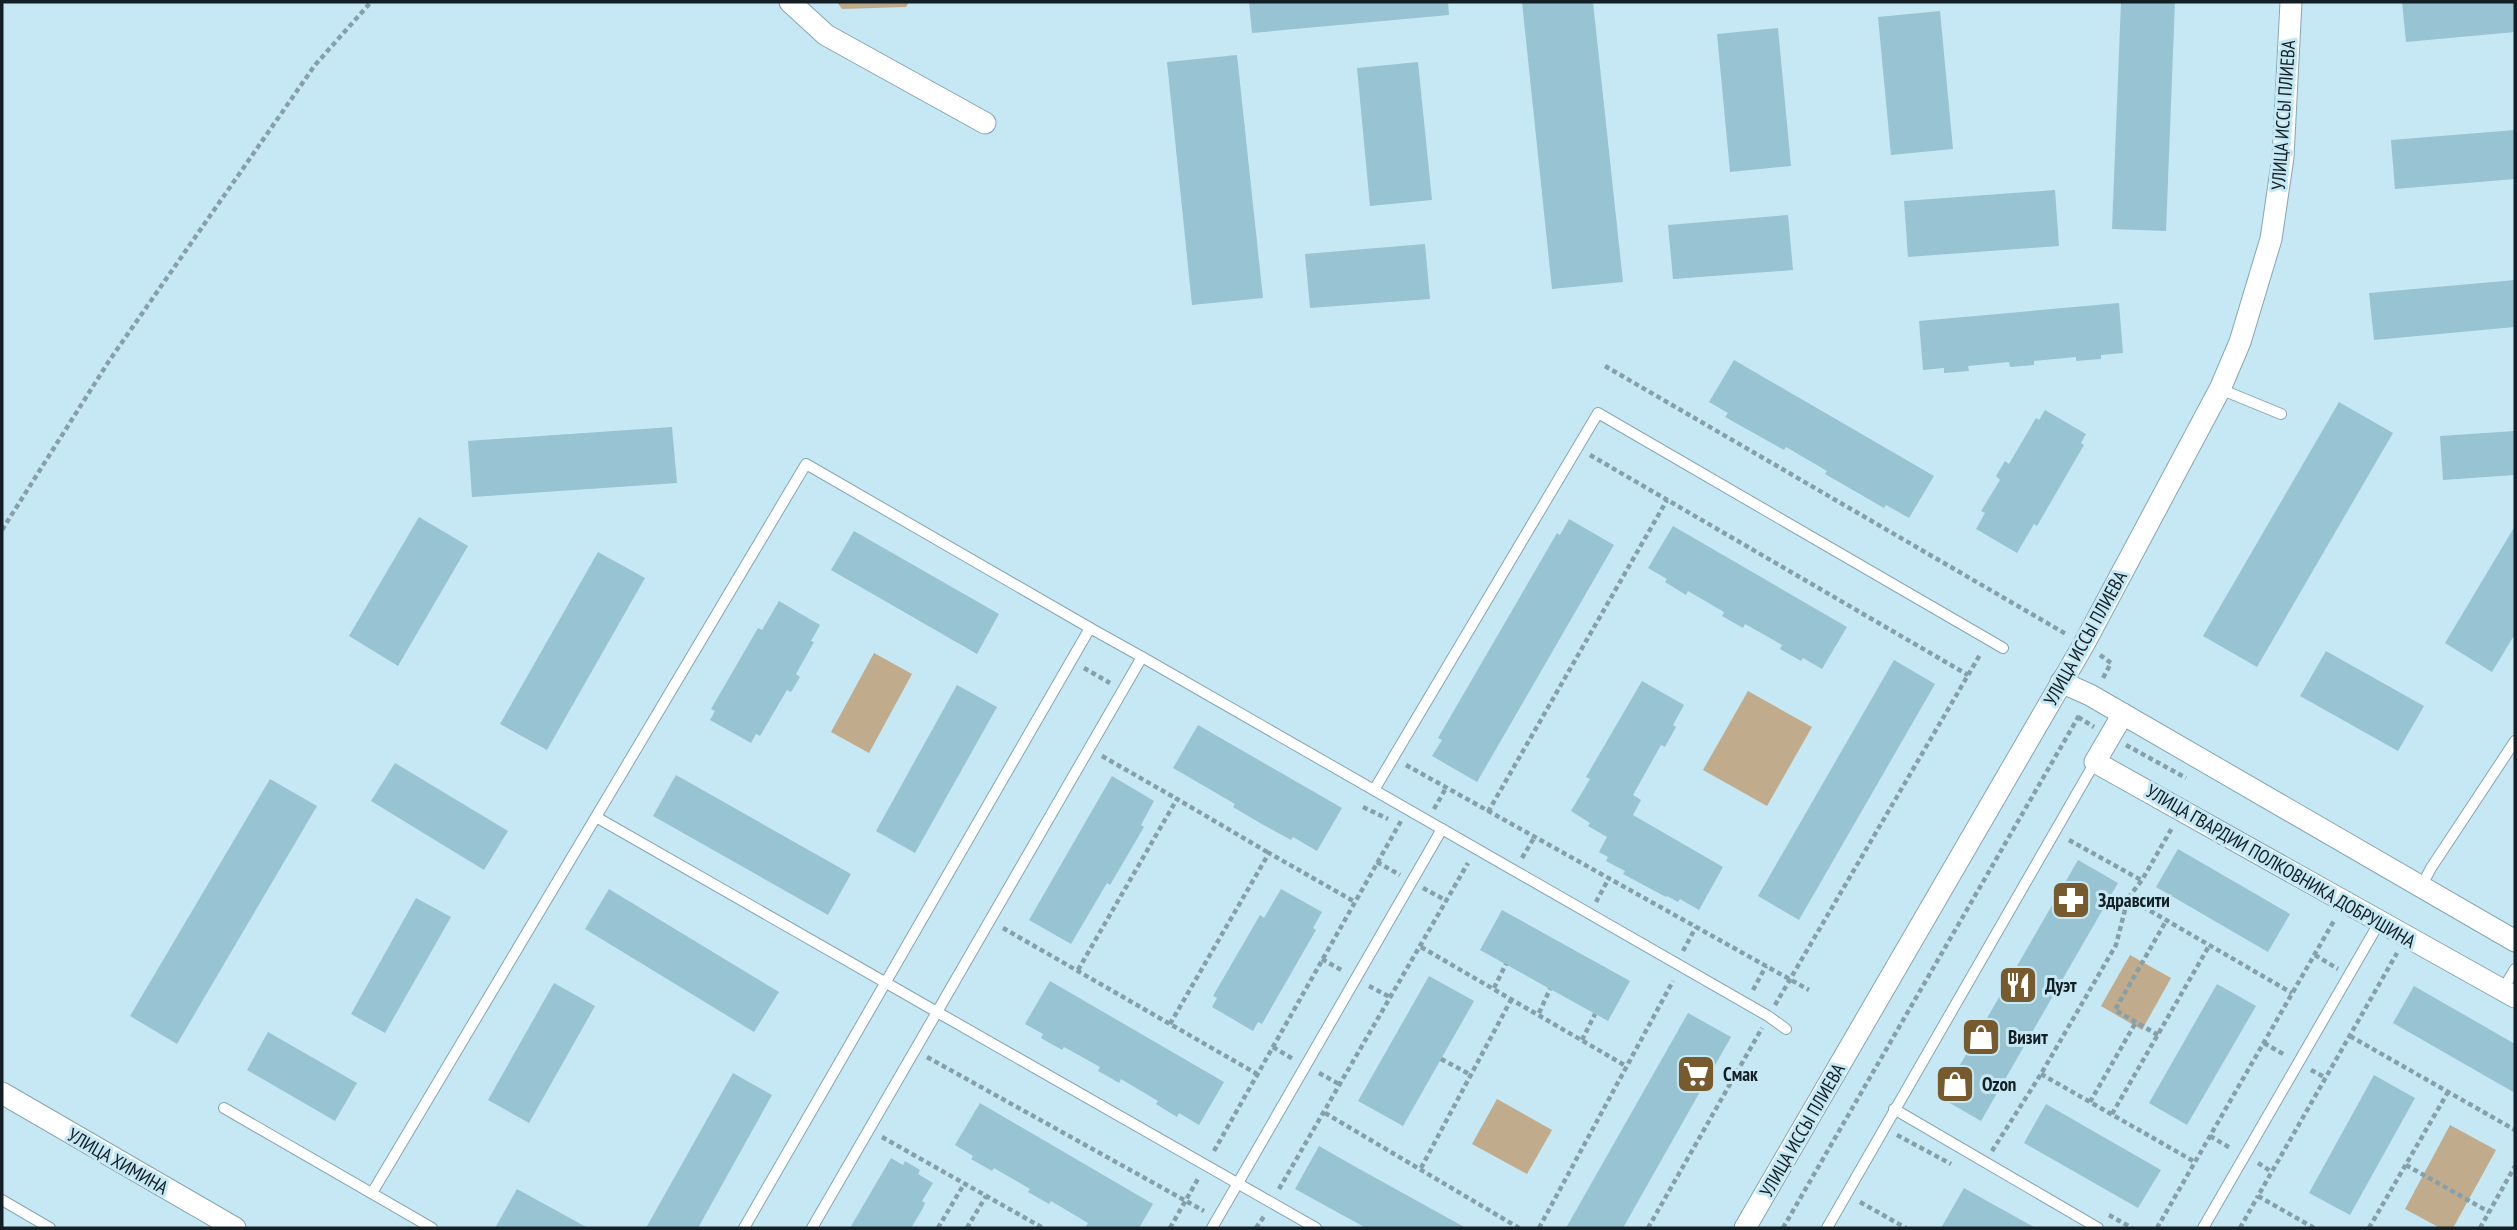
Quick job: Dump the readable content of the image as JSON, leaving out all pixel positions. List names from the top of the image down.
{
  "streets": {
    "street": ["УЛИЦА ИССЫ ПЛИЕВА", "УЛИЦА ГВАРДИИ ПОЛКОВНИКА ДОБРУШИНА", "УЛИЦА ХИМИНА"]
  },
  "places": {
    "pharmacy": ["Здравсити"],
    "restaurant": ["Дуэт"],
    "shop": ["Визит", "Ozon"],
    "supermarket": ["Смак"]
  }
}
